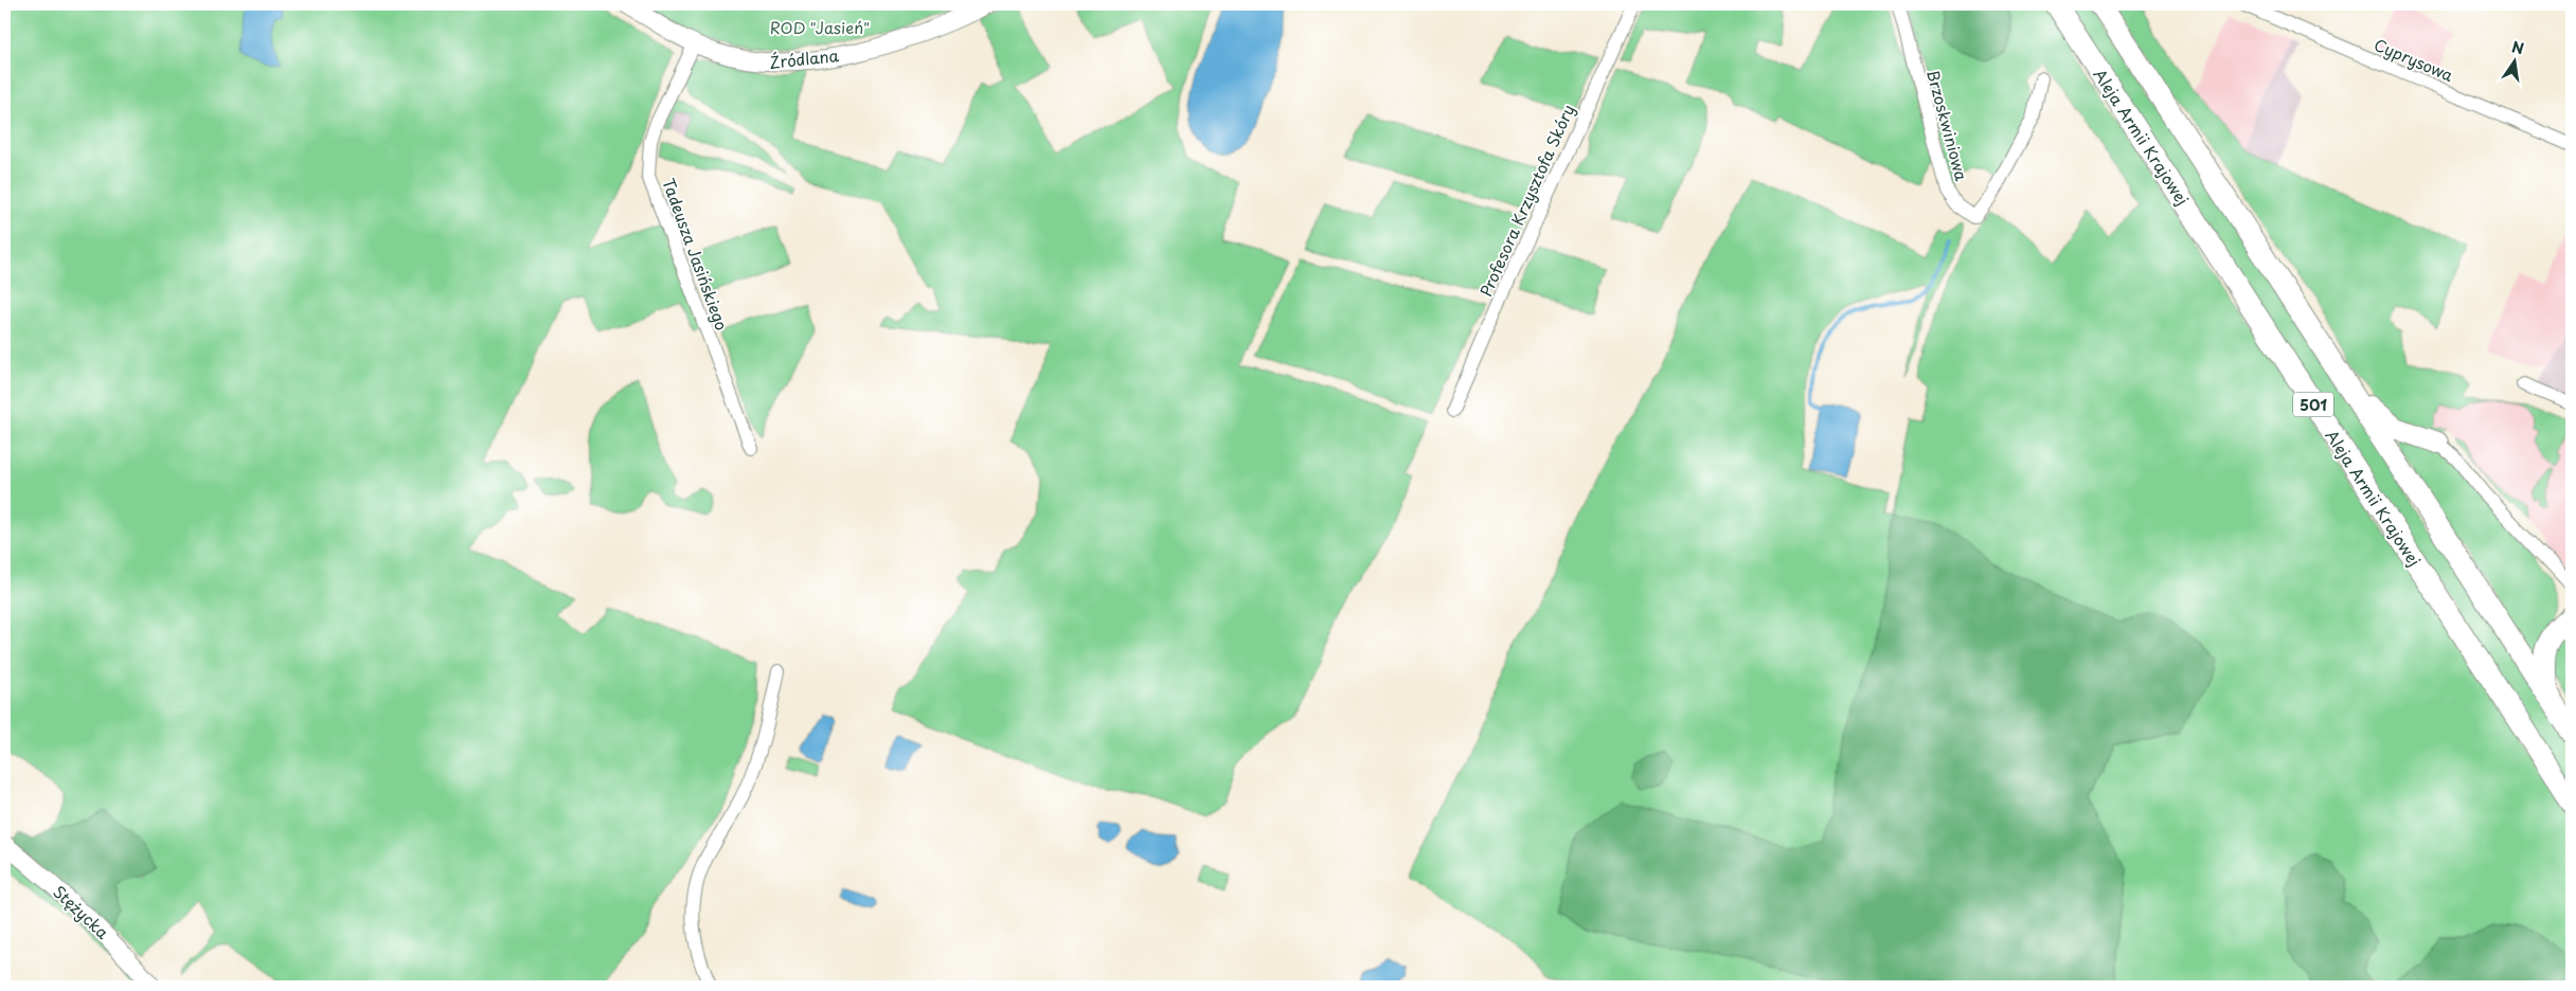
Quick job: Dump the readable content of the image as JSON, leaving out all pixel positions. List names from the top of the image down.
{
  "streets": {
    "main road": ["Aleja Armii Krajowej", "501"],
    "street": [
      "Źródlana",
      "Cyprysowa",
      "Brzoskwiniowa",
      "Profesora Krzysztofa Skóry",
      "Tadeusza Jasińskiego",
      "Stężycka"
    ]
  },
  "crossings": [
    ["Źródlana", "Tadeusza Jasińskiego"]
  ],
  "parks": ["ROD \"Jasień\""],
  "north": "top"
}
